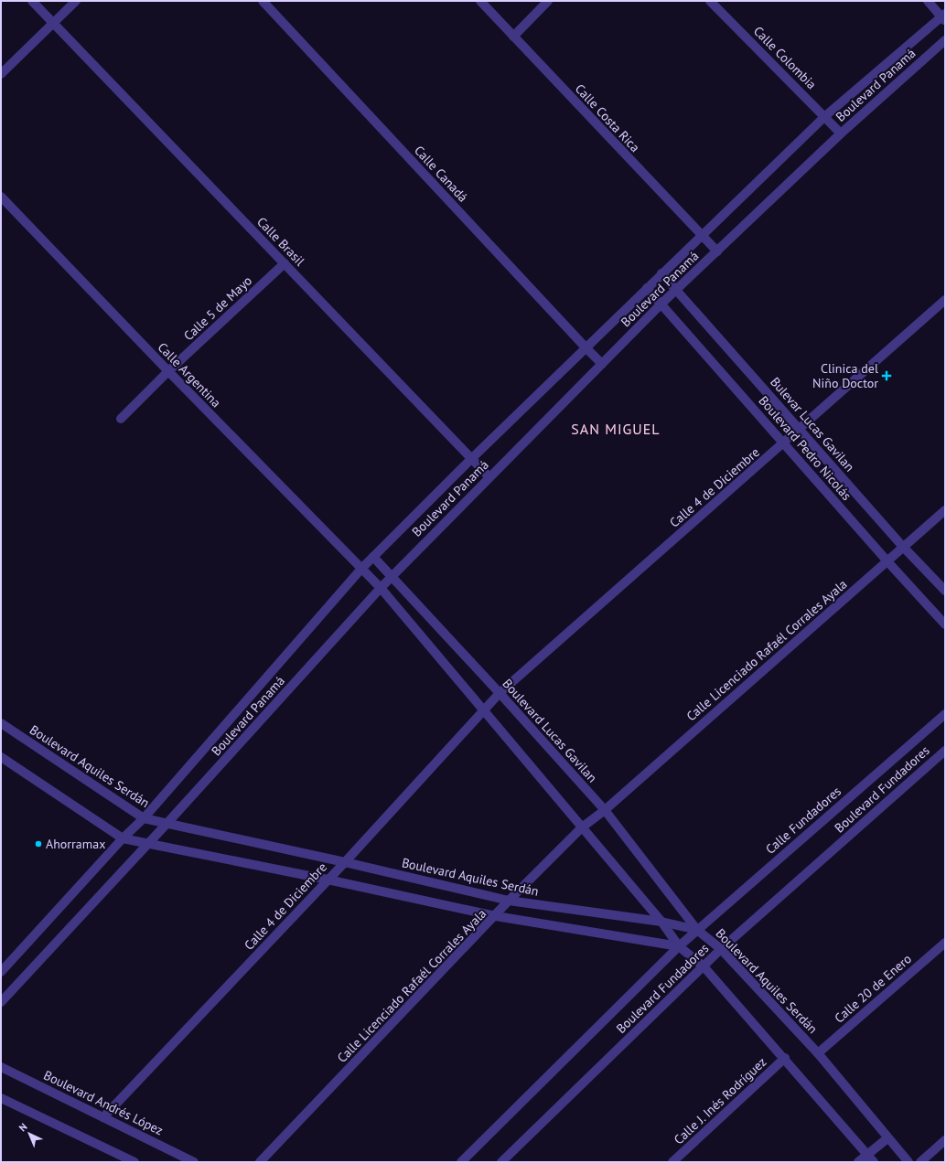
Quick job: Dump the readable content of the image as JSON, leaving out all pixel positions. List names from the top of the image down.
{
  "streets": {
    "street": [
      "Calle Colombia",
      "Boulevard Panamá",
      "Calle Costa Rica",
      "Calle Canadá",
      "Calle Brasil",
      "Calle 5 de Mayo",
      "Calle Argentina",
      "Bulevar Lucas Gavilan",
      "Boulevard Pedro Nicolás",
      "Calle 4 de Diciembre",
      "Calle Licenciado Rafaél Corrales Ayala",
      "Boulevard Lucas Gavilan",
      "Boulevard Aquiles Serdán",
      "Boulevard Fundadores",
      "Calle Fundadores",
      "Calle 20 de Enero",
      "Calle J. Inés Rodríguez",
      "Boulevard Andrés López"
    ]
  },
  "crossings": [
    ["Calle Colombia", "Boulevard Panamá"],
    ["Boulevard Panamá", "Calle Costa Rica"],
    ["Boulevard Panamá", "Calle Canadá"],
    ["Boulevard Panamá", "Calle Brasil"],
    ["Boulevard Panamá", "Calle Argentina"],
    ["Boulevard Panamá", "Bulevar Lucas Gavilan"],
    ["Boulevard Panamá", "Boulevard Pedro Nicolás"],
    ["Boulevard Panamá", "Boulevard Lucas Gavilan"],
    ["Boulevard Panamá", "Boulevard Aquiles Serdán"],
    ["Calle Brasil", "Calle 5 de Mayo"],
    ["Calle 5 de Mayo", "Calle Argentina"],
    ["Bulevar Lucas Gavilan", "Calle 4 de Diciembre"],
    ["Bulevar Lucas Gavilan", "Calle Licenciado Rafaél Corrales Ayala"],
    ["Boulevard Pedro Nicolás", "Calle 4 de Diciembre"],
    ["Boulevard Pedro Nicolás", "Calle Licenciado Rafaél Corrales Ayala"],
    ["Calle 4 de Diciembre", "Boulevard Lucas Gavilan"],
    ["Calle 4 de Diciembre", "Boulevard Aquiles Serdán"],
    ["Calle 4 de Diciembre", "Boulevard Andrés López"],
    ["Calle Licenciado Rafaél Corrales Ayala", "Boulevard Lucas Gavilan"],
    ["Calle Licenciado Rafaél Corrales Ayala", "Boulevard Aquiles Serdán"],
    ["Boulevard Lucas Gavilan", "Boulevard Aquiles Serdán"],
    ["Boulevard Lucas Gavilan", "Calle Fundadores"],
    ["Boulevard Aquiles Serdán", "Boulevard Fundadores"],
    ["Boulevard Aquiles Serdán", "Calle Fundadores"],
    ["Boulevard Aquiles Serdán", "Calle 20 de Enero"],
    ["Boulevard Fundadores", "Calle Fundadores"]
  ],
  "districts": ["SAN MIGUEL"],
  "places": {
    "health": ["Clinica del Niño Doctor"],
    "other": ["Ahorramax"]
  },
  "north": "top left"
}
